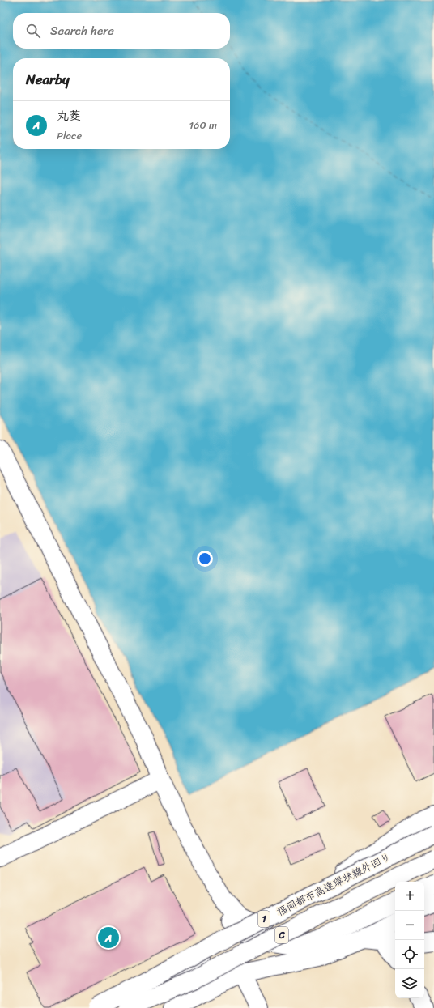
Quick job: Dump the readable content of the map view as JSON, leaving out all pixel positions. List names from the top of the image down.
{
  "streets": {
    "main road": ["福岡都市高速環状線外回り", "1", "C"]
  },
  "page": {
    "search": "Search here",
    "heading": "Nearby",
    "list": [
      {
        "mark": "A",
        "name": "丸菱",
        "note": "Place",
        "value": "160 m"
      }
    ],
    "map_buttons": ["+", "−"],
    "pins": "A"
  }
}
